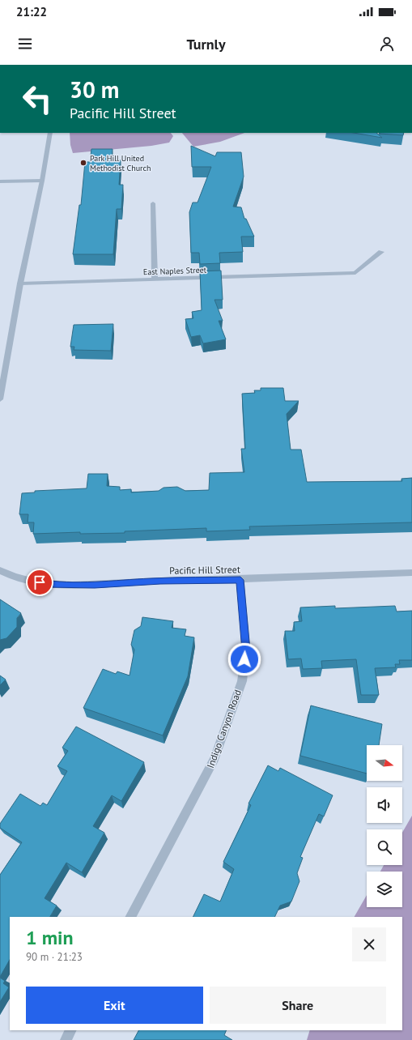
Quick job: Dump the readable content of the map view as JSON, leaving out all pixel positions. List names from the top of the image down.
{
  "streets": {
    "street": ["East Naples Street", "Pacific Hill Street", "Indigo Canyon Road"]
  },
  "crossings": [
    ["Pacific Hill Street", "Indigo Canyon Road"]
  ],
  "places": ["Park Hill United Methodist Church"],
  "north": "right",
  "page": {
    "status": "21:22",
    "header": "Turnly",
    "turn": ["30 m", "Pacific Hill Street"],
    "heading": ["1 min", "90 m · 21:23"],
    "buttons": ["Exit", "Share"]
  }
}
